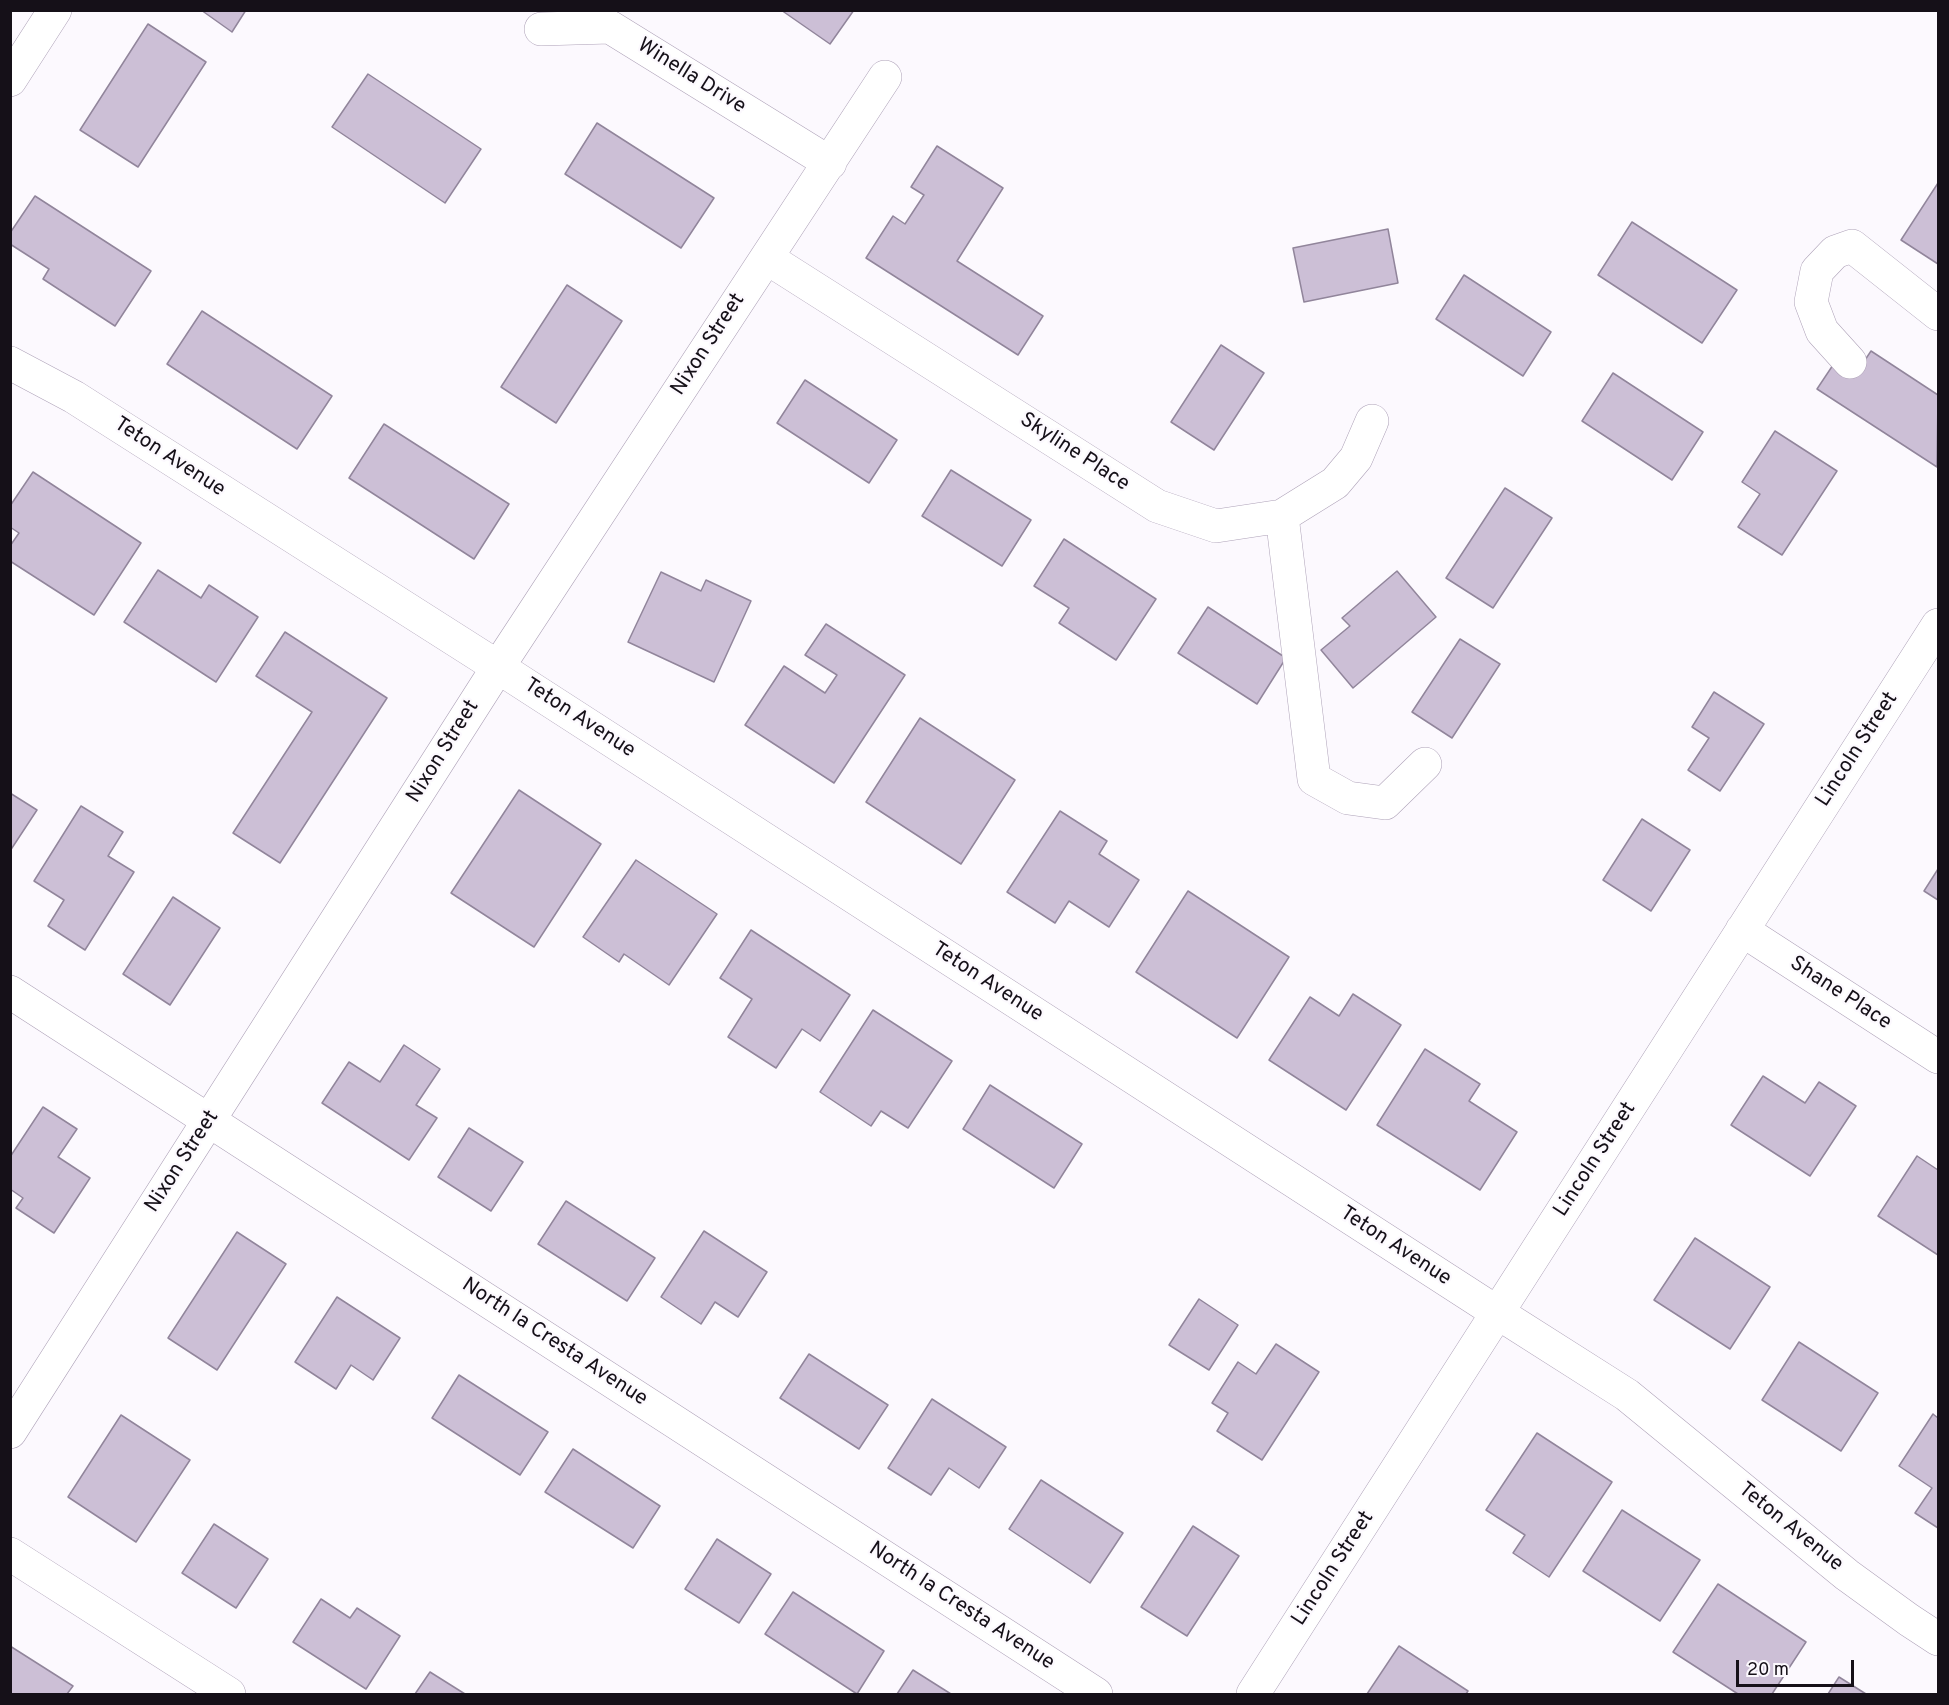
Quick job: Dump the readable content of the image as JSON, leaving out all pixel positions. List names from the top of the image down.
{
  "streets": {
    "street": [
      "Winella Drive",
      "Nixon Street",
      "Skyline Place",
      "Teton Avenue",
      "Lincoln Street",
      "Shane Place",
      "North la Cresta Avenue"
    ]
  },
  "crossings": [
    ["Winella Drive", "Nixon Street"],
    ["Nixon Street", "Skyline Place"],
    ["Nixon Street", "Teton Avenue"],
    ["Nixon Street", "North la Cresta Avenue"],
    ["Teton Avenue", "Lincoln Street"],
    ["Lincoln Street", "Shane Place"]
  ],
  "scale_bar": "20 m"
}
